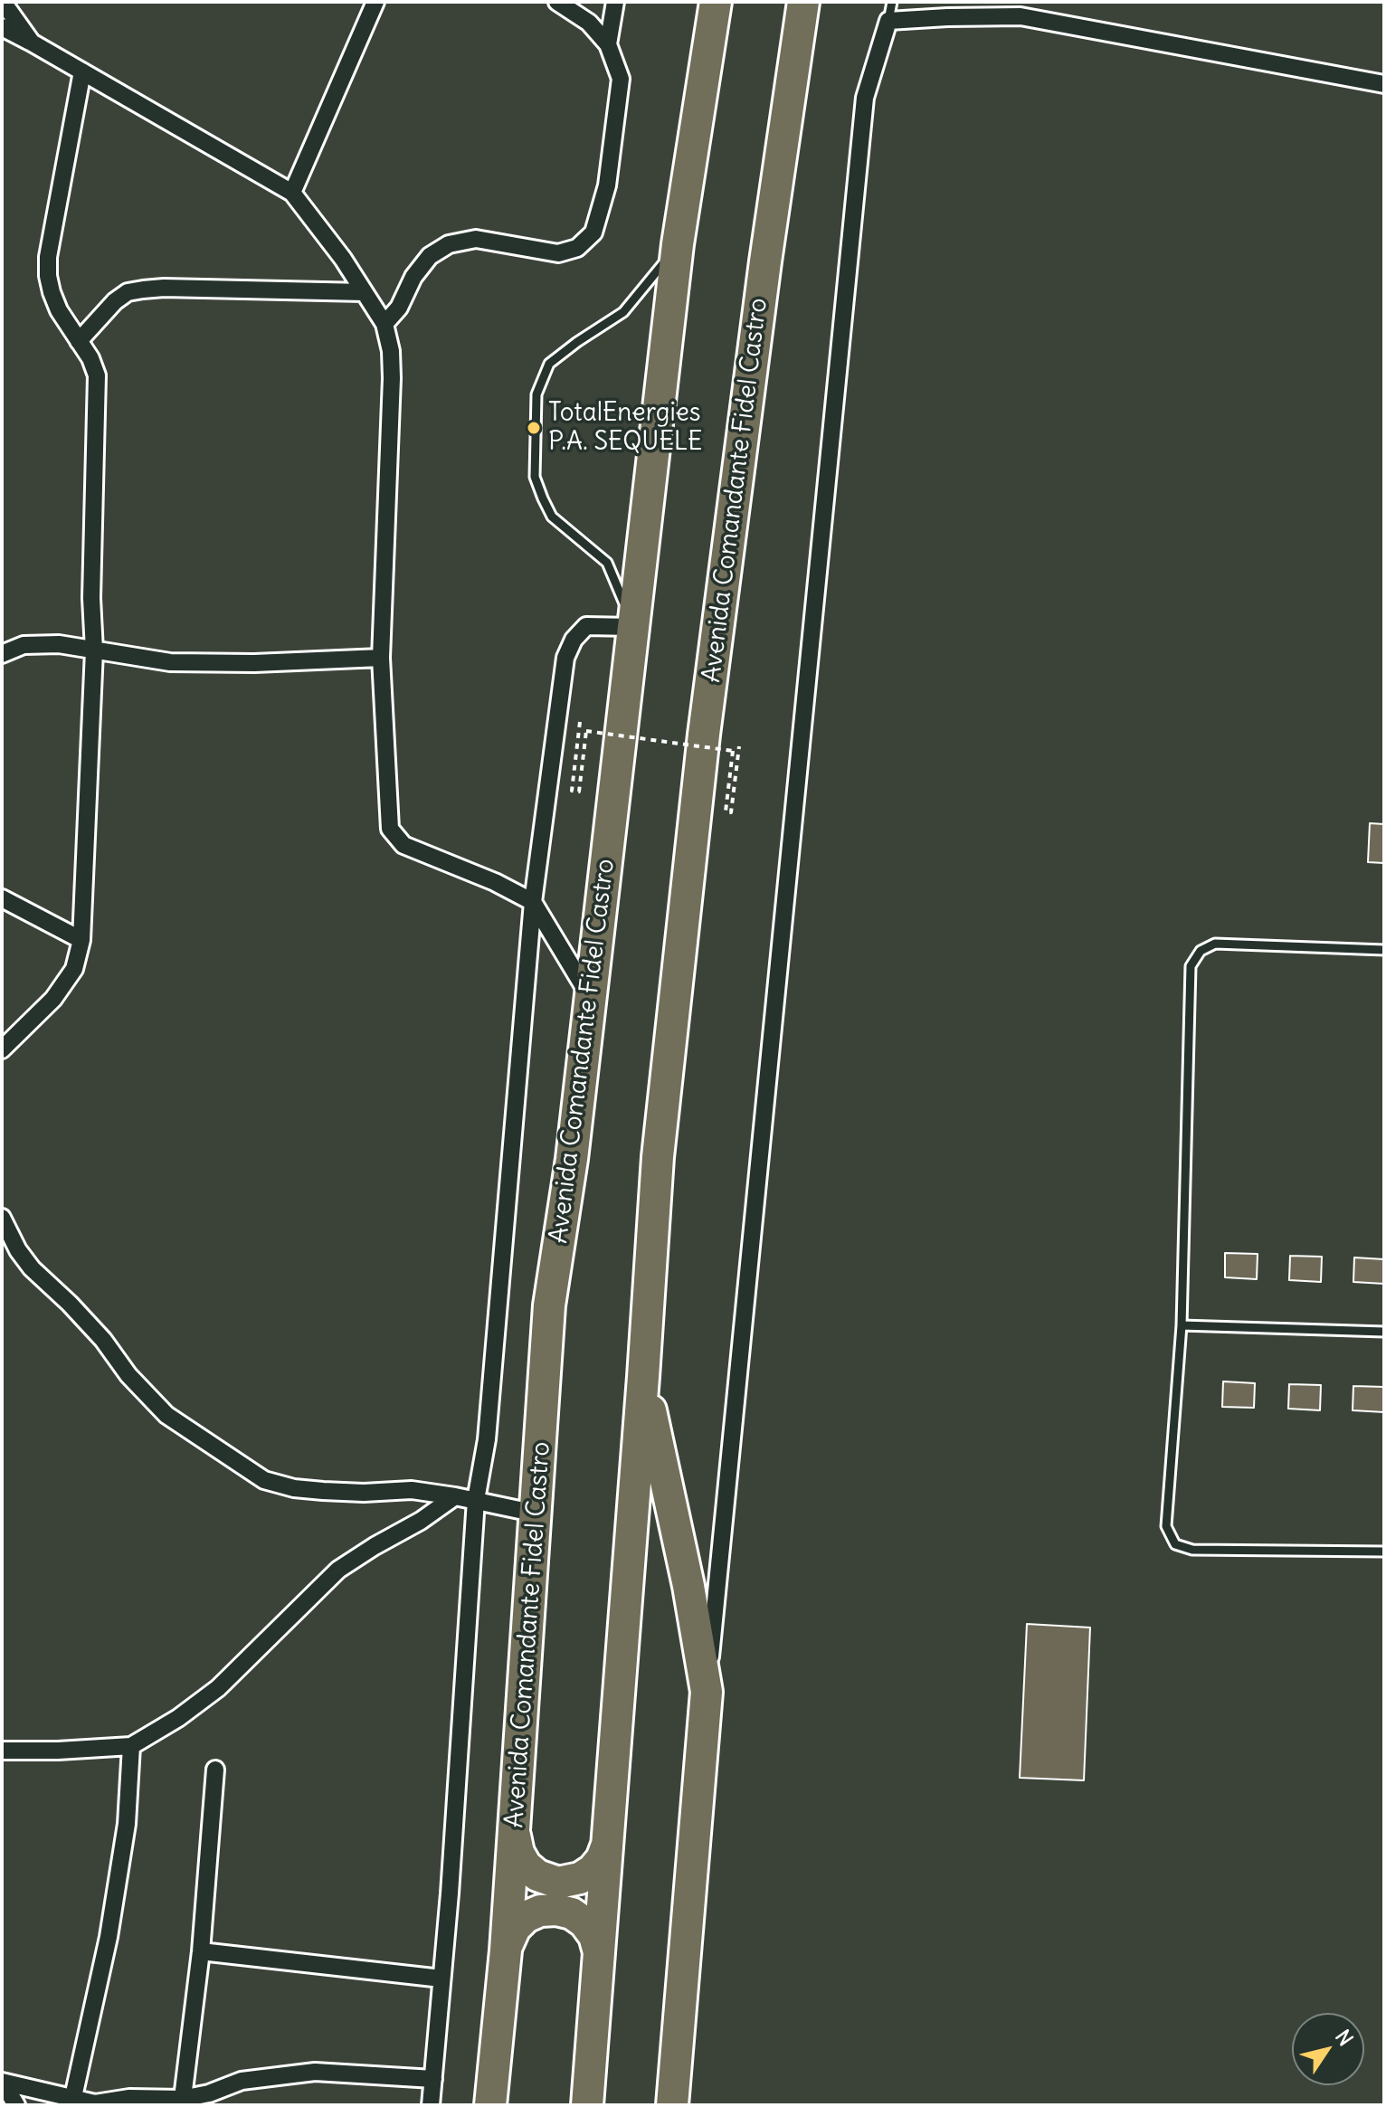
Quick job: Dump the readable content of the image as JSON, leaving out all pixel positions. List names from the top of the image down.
{
  "streets": {
    "highway": ["Avenida Comandante Fidel Castro"]
  },
  "places": ["TotalEnergies P.A. SEQUELE"],
  "north": "top right"
}
